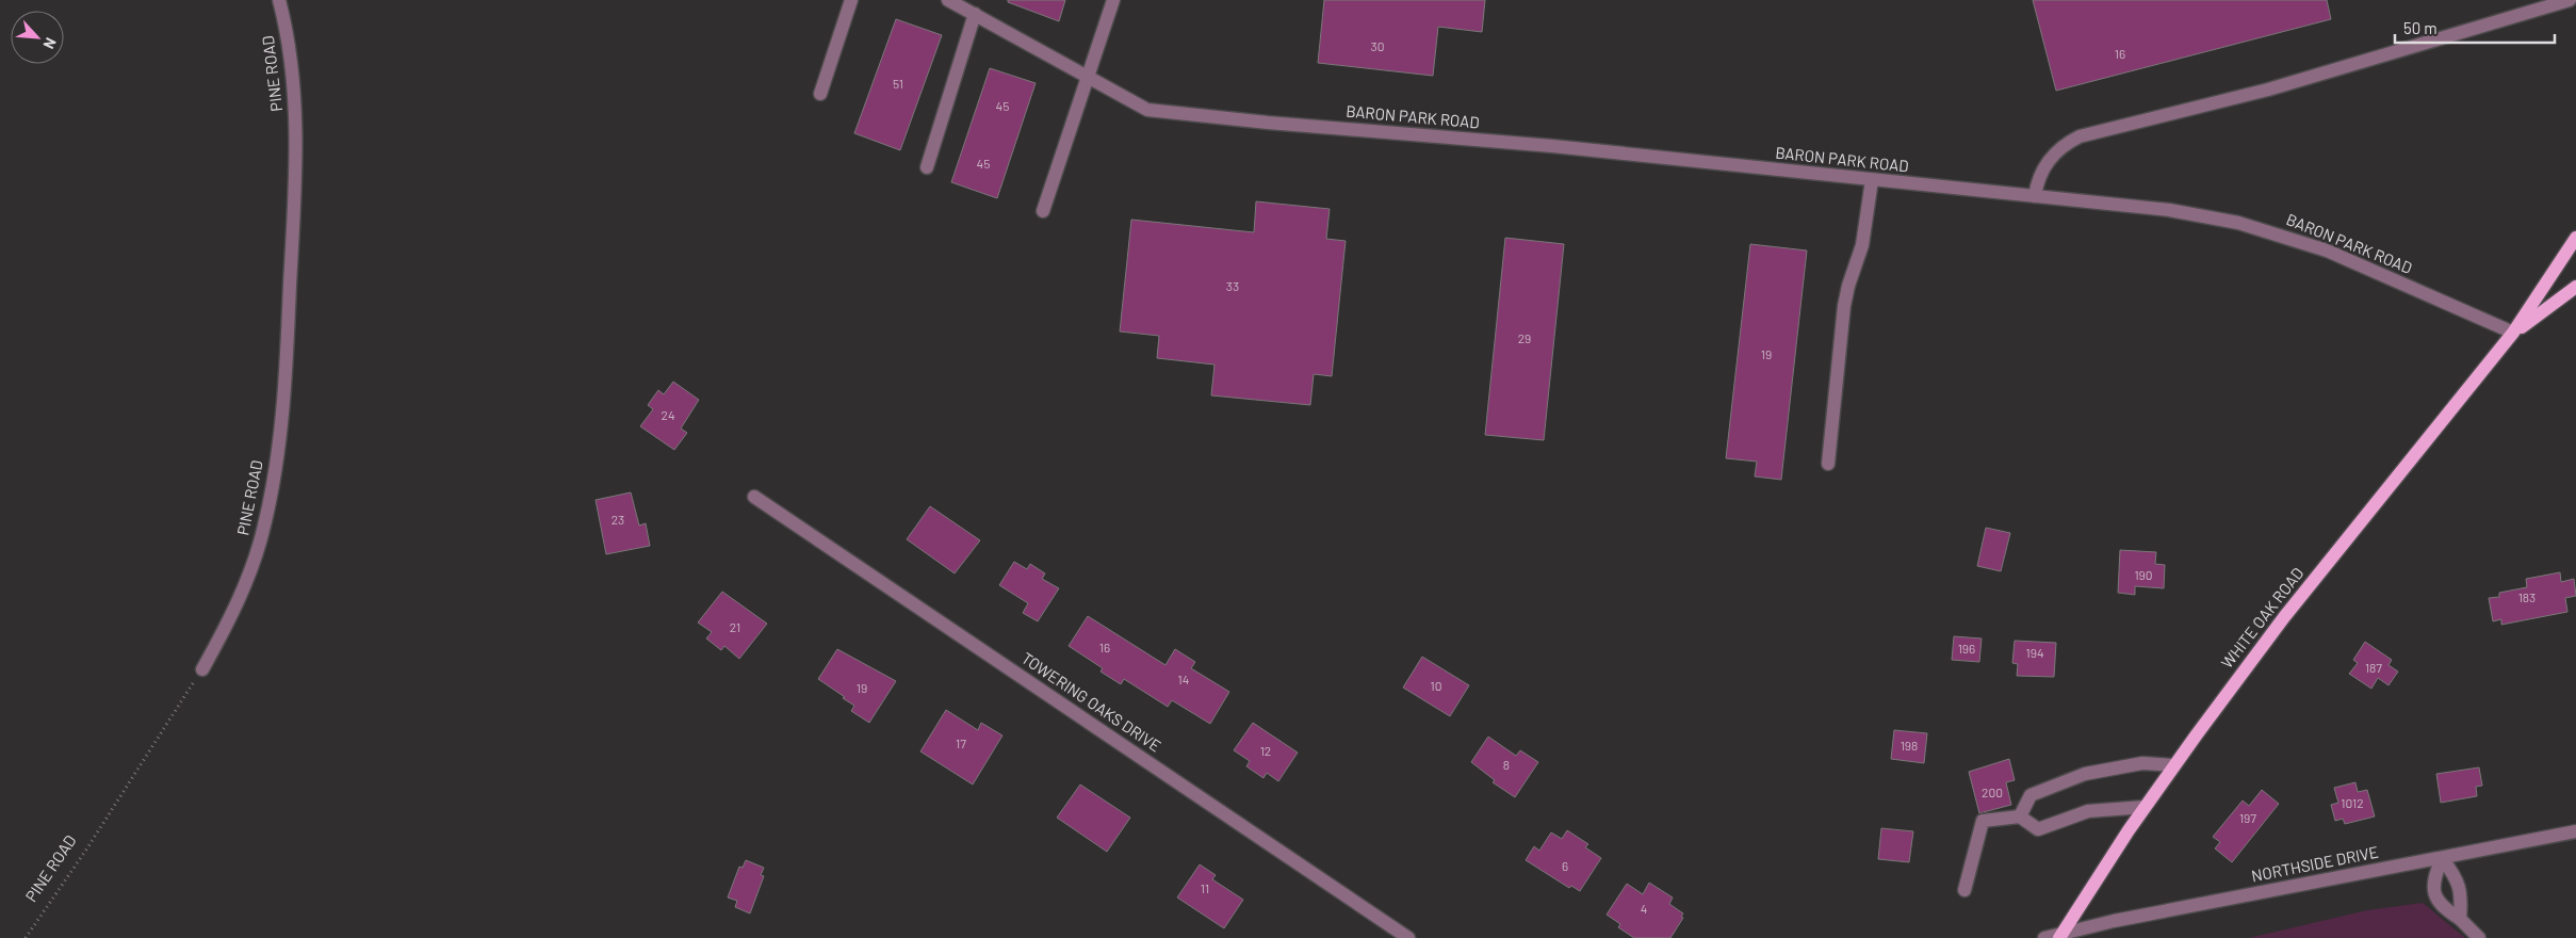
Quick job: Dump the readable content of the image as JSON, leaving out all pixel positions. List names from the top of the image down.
{
  "streets": {
    "main road": ["WHITE OAK ROAD"],
    "street": [
      "PINE ROAD",
      "BARON PARK ROAD",
      "TOWERING OAKS DRIVE",
      "NORTHSIDE DRIVE"
    ]
  },
  "crossings": [
    ["BARON PARK ROAD", "WHITE OAK ROAD"],
    ["WHITE OAK ROAD", "NORTHSIDE DRIVE"]
  ],
  "house_numbers": [
    "30",
    "16",
    "51",
    "45",
    "45",
    "33",
    "29",
    "19",
    "24",
    "23",
    "190",
    "183",
    "21",
    "16",
    "196",
    "194",
    "187",
    "14",
    "10",
    "19",
    "17",
    "198",
    "12",
    "8",
    "200",
    "1012",
    "197",
    "6",
    "11",
    "4"
  ],
  "scale_bar": "50 m",
  "north": "bottom right"
}
